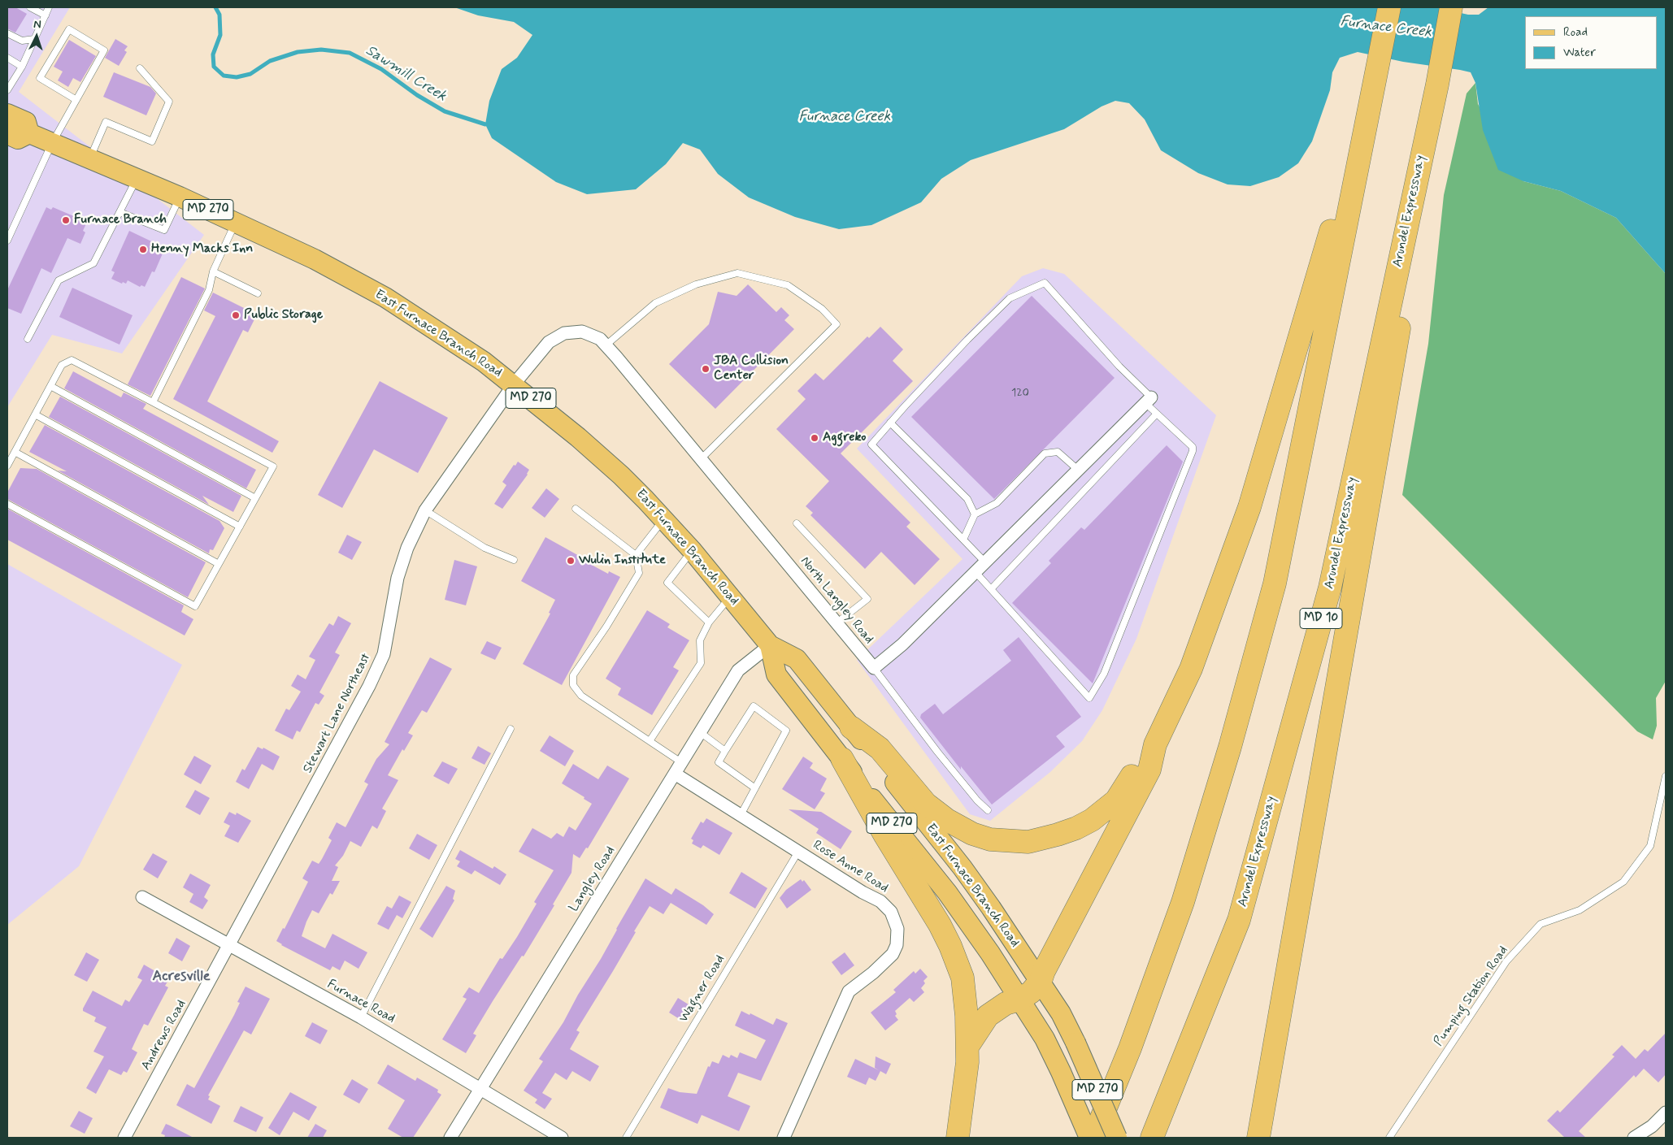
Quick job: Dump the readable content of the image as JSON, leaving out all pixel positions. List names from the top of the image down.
{
  "streets": {
    "highway": ["Arundel Expressway", "MD 10"],
    "main road": ["MD 270", "East Furnace Branch Road"],
    "street": [
      "North Langley Road",
      "Stewart Lane Northeast",
      "Rose Anne Road",
      "Langley Road",
      "Furnace Road",
      "Andrews Road"
    ],
    "lane": ["Wagner Road", "Pumping Station Road"]
  },
  "crossings": [
    ["East Furnace Branch Road", "North Langley Road"],
    ["East Furnace Branch Road", "Stewart Lane Northeast"],
    ["East Furnace Branch Road", "Langley Road"],
    ["North Langley Road", "Stewart Lane Northeast"],
    ["Stewart Lane Northeast", "Furnace Road"],
    ["Stewart Lane Northeast", "Andrews Road"],
    ["Rose Anne Road", "Langley Road"],
    ["Rose Anne Road", "Wagner Road"],
    ["Langley Road", "Furnace Road"],
    ["Furnace Road", "Andrews Road"]
  ],
  "districts": ["Acresville"],
  "water": ["Furnace Creek", "Sawmill Creek"],
  "places": [
    "Furnace Branch",
    "Henny Macks Inn",
    "Public Storage",
    "JBA Collision Center",
    "Aggreko",
    "Wulin Institute"
  ],
  "house_numbers": ["120"],
  "legend": ["Road", "Water"],
  "north": "top"
}
